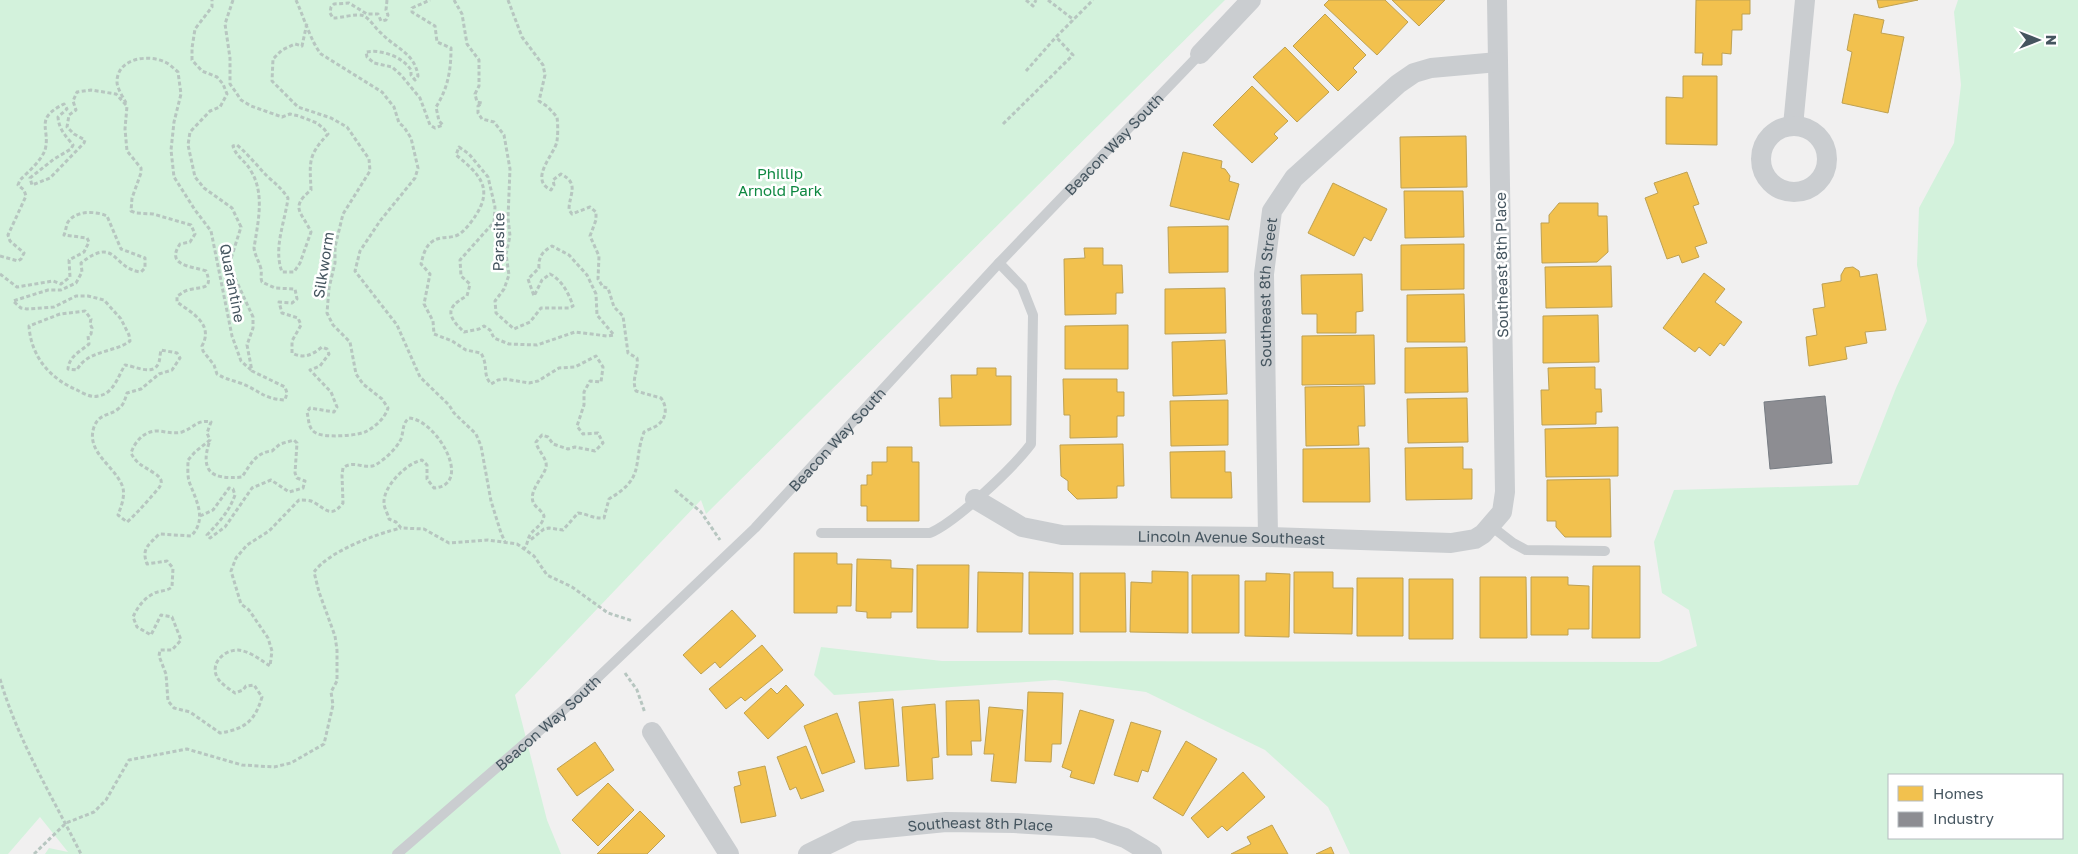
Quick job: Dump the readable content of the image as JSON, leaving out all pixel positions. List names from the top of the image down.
{
  "streets": {
    "street": [
      "Beacon Way South",
      "Southeast 8th Place",
      "Southeast 8th Street",
      "Lincoln Avenue Southeast"
    ],
    "path": ["Parasite", "Silkworm", "Quarantine"]
  },
  "crossings": [
    ["Southeast 8th Place", "Southeast 8th Street"],
    ["Southeast 8th Place", "Lincoln Avenue Southeast"],
    ["Southeast 8th Street", "Lincoln Avenue Southeast"]
  ],
  "parks": ["Phillip Arnold Park"],
  "legend": ["Homes", "Industry"],
  "north": "right"
}
